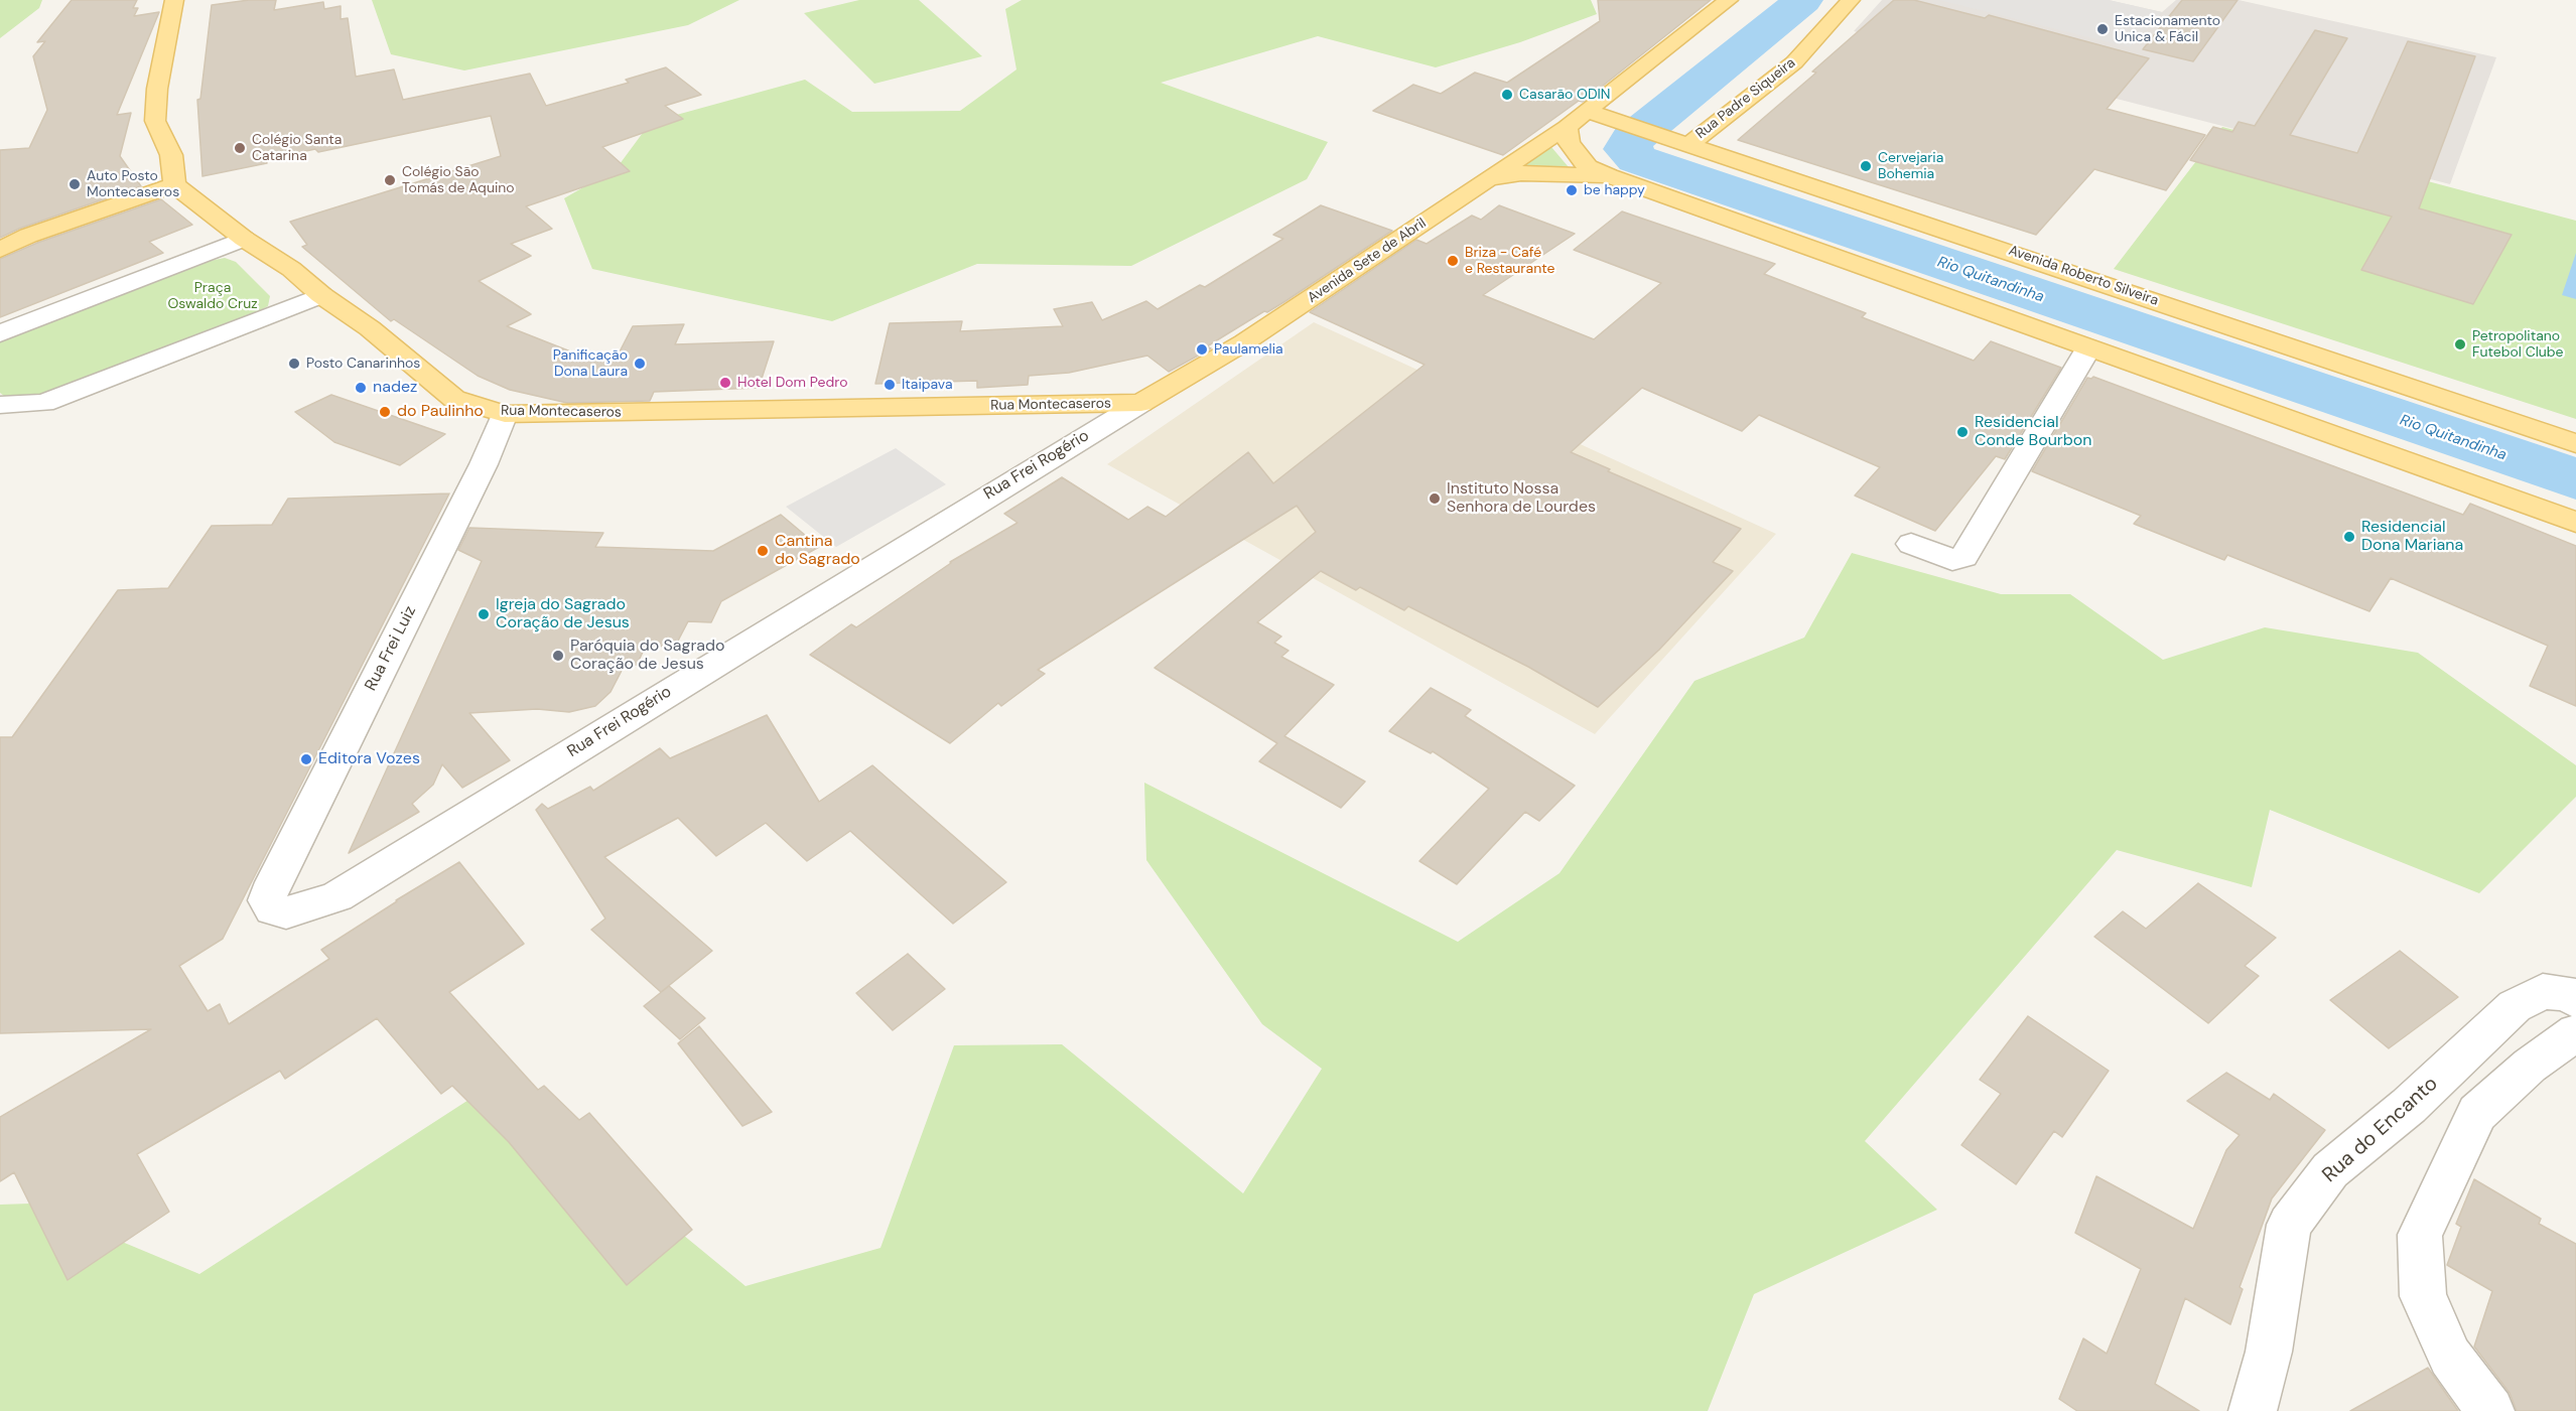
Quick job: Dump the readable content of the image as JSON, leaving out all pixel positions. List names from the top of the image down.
{
  "streets": {
    "main road": [
      "Rua Padre Siqueira",
      "Avenida Sete de Abril",
      "Avenida Roberto Silveira",
      "Rua Montecaseros"
    ],
    "street": ["Rua Frei Rogério", "Rua Frei Luiz", "Rua do Encanto"]
  },
  "crossings": [
    ["Rua Padre Siqueira", "Avenida Roberto Silveira"],
    ["Avenida Sete de Abril", "Avenida Roberto Silveira"],
    ["Avenida Sete de Abril", "Rua Montecaseros"],
    ["Avenida Sete de Abril", "Rua Frei Rogério"],
    ["Rua Montecaseros", "Rua Frei Rogério"],
    ["Rua Montecaseros", "Rua Frei Luiz"],
    ["Rua Frei Rogério", "Rua Frei Luiz"]
  ],
  "water": ["Rio Quitandinha"],
  "parks": ["Praça Oswaldo Cruz"],
  "places": [
    "Estacionamento Unica & Fácil",
    "Casarão ODIN",
    "Colégio Santa Catarina",
    "Cervejaria Bohemia",
    "Colégio São Tomás de Aquino",
    "Auto Posto Montecaseros",
    "be happy",
    "Briza - Café e Restaurante",
    "Petropolitano Futebol Clube",
    "Paulamelia",
    "Posto Canarinhos",
    "Panificação Dona Laura",
    "Hotel Dom Pedro",
    "Itaipava",
    "nadez",
    "do Paulinho",
    "Residencial Conde Bourbon",
    "Instituto Nossa Senhora de Lourdes",
    "Residencial Dona Mariana",
    "Cantina do Sagrado",
    "Igreja do Sagrado Coração de Jesus",
    "Paróquia do Sagrado Coração de Jesus",
    "Editora Vozes"
  ]
}
